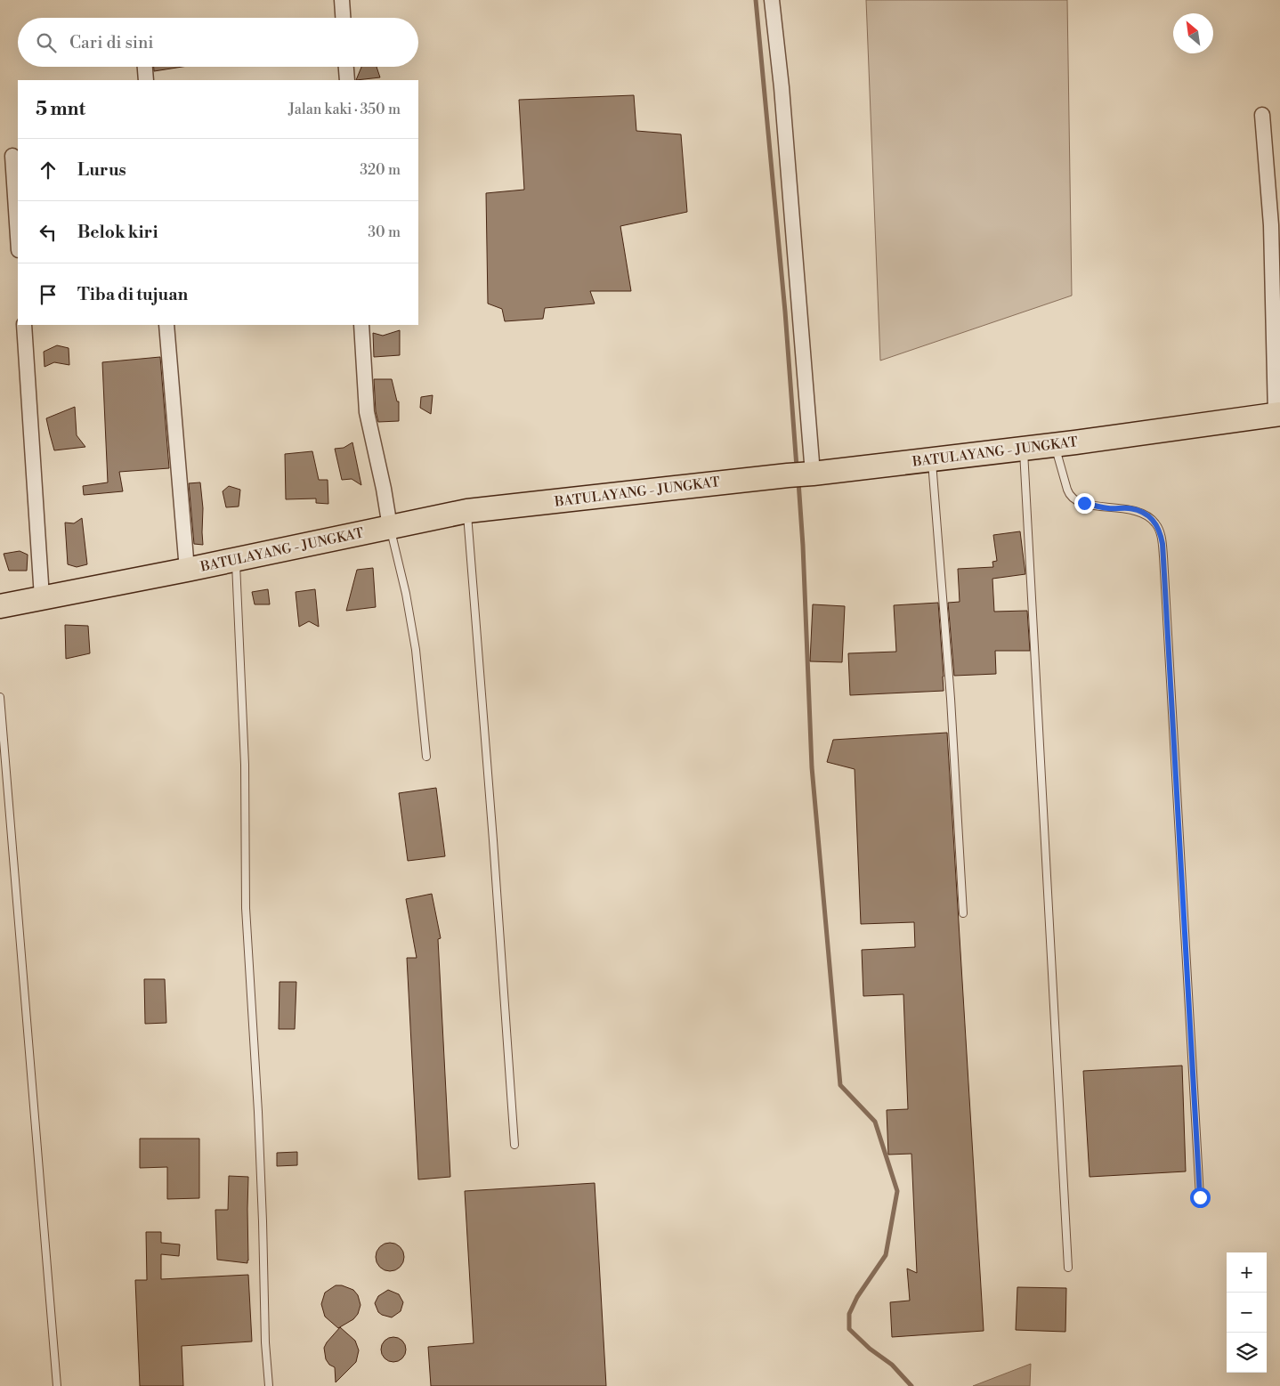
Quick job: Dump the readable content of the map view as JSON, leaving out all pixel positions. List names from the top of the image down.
{
  "streets": {
    "highway": ["BATULAYANG - JUNGKAT"]
  },
  "north": "top left",
  "page": {
    "search": "Cari di sini",
    "heading": ["5 mnt", "Jalan kaki · 350 m"],
    "list": [
      ["Lurus", "320 m"],
      ["Belok kiri", "30 m"],
      "Tiba di tujuan"
    ],
    "map_buttons": ["+", "−"]
  }
}
